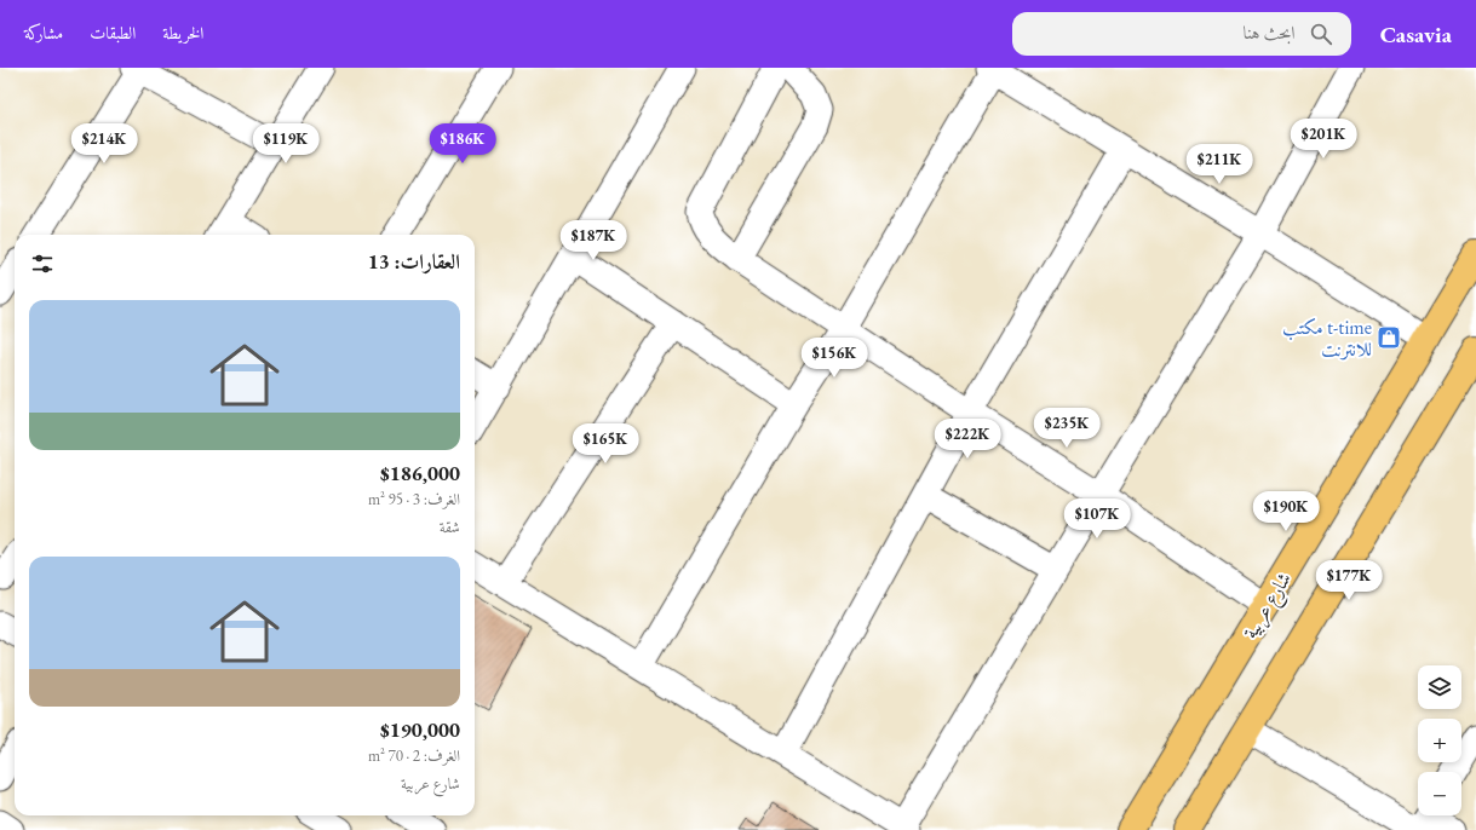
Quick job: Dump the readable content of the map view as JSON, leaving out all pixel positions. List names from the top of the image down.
{
  "streets": {
    "main road": ["شارع عربية"]
  },
  "places": {
    "shop": ["مكتب t-time للانترنت"]
  },
  "page": {
    "header": "Casavia",
    "search": "ابحث هنا",
    "nav": ["الخريطة", "الطبقات", "مشاركة"],
    "price": [
      "$201K",
      "$214K",
      "$119K",
      "$186K",
      "$211K",
      "$187K",
      "$156K",
      "$235K",
      "$222K",
      "$165K",
      "$190K",
      "$107K",
      "$177K"
    ],
    "heading": "العقارات: 13",
    "list": [
      {
        "name": "$186,000",
        "note": "الغرف: 3 · 95 m² · شقة"
      },
      {
        "name": "$190,000",
        "note": "الغرف: 2 · 70 m² · شارع عربية"
      }
    ],
    "map_buttons": ["+", "−"]
  }
}
